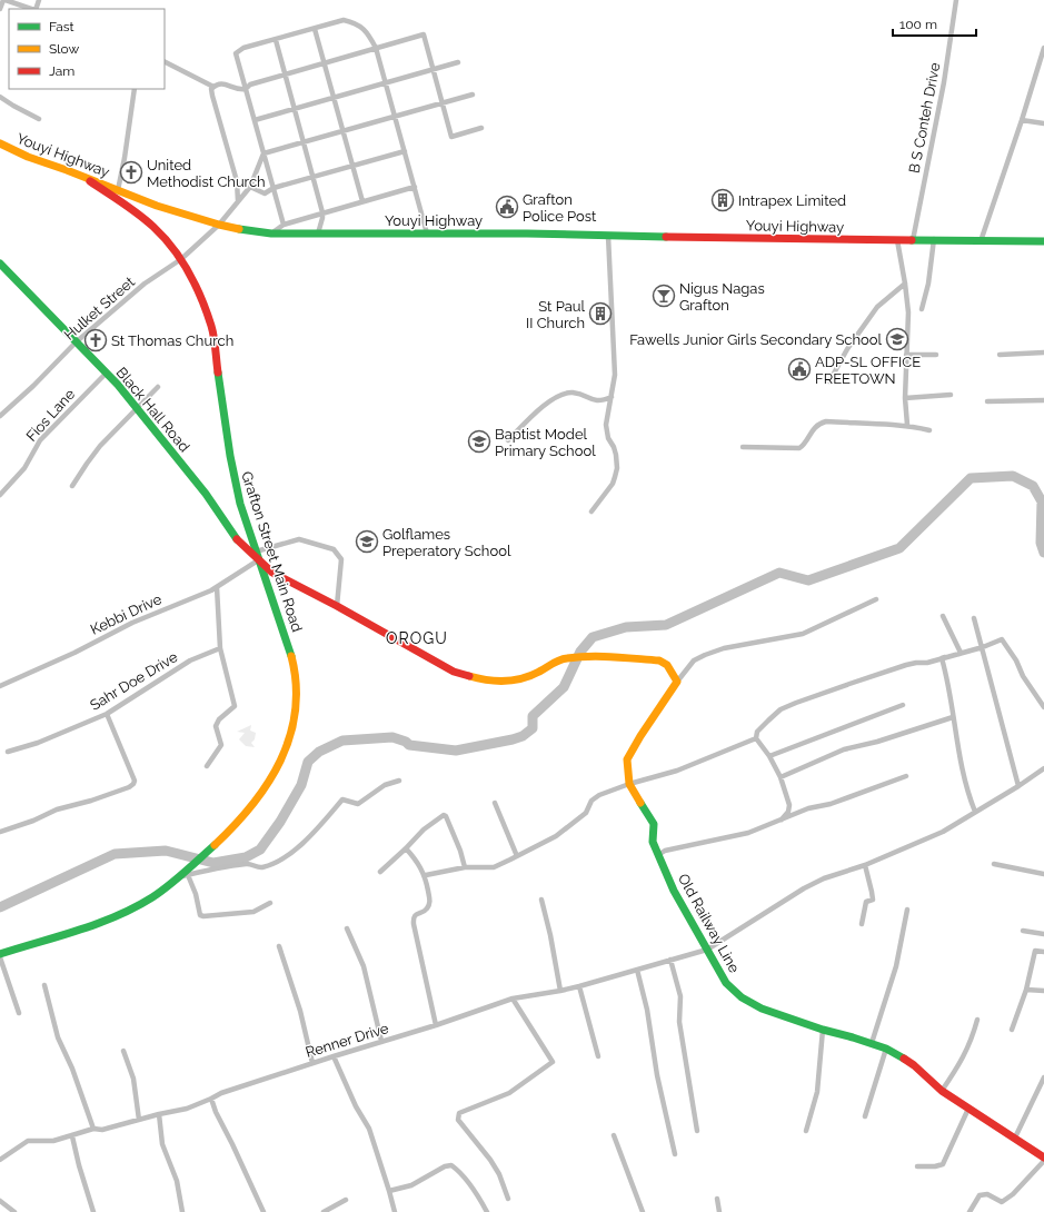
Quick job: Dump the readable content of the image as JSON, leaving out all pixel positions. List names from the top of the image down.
{
  "streets": {
    "street": [
      "B S Conteh Drive",
      "Youyi Highway",
      "Hulket Street",
      "Black Hall Road",
      "Fios Lane",
      "Grafton Street Main Road",
      "Kebbi Drive",
      "Sahr Doe Drive",
      "Old Railway Line",
      "Renner Drive"
    ]
  },
  "crossings": [
    ["B S Conteh Drive", "Youyi Highway"],
    ["Youyi Highway", "Hulket Street"],
    ["Youyi Highway", "Grafton Street Main Road"],
    ["Hulket Street", "Black Hall Road"],
    ["Hulket Street", "Grafton Street Main Road"],
    ["Black Hall Road", "Fios Lane"],
    ["Black Hall Road", "Grafton Street Main Road"],
    ["Black Hall Road", "Kebbi Drive"],
    ["Black Hall Road", "Old Railway Line"],
    ["Grafton Street Main Road", "Kebbi Drive"],
    ["Old Railway Line", "Renner Drive"]
  ],
  "districts": ["OROGU"],
  "places": {
    "church": ["United Methodist Church", "St Thomas Church"],
    "building": ["Intrapex Limited", "St Paul II Church"],
    "public building": ["Grafton Police Post", "ADP-SL OFFICE FREETOWN"],
    "bar": ["Nigus Nagas Grafton"],
    "school or university": ["Fawells Junior Girls Secondary School", "Baptist Model Primary School", "Golflames Preperatory School"]
  },
  "legend": ["Fast", "Slow", "Jam"],
  "scale_bar": "100 m"
}
